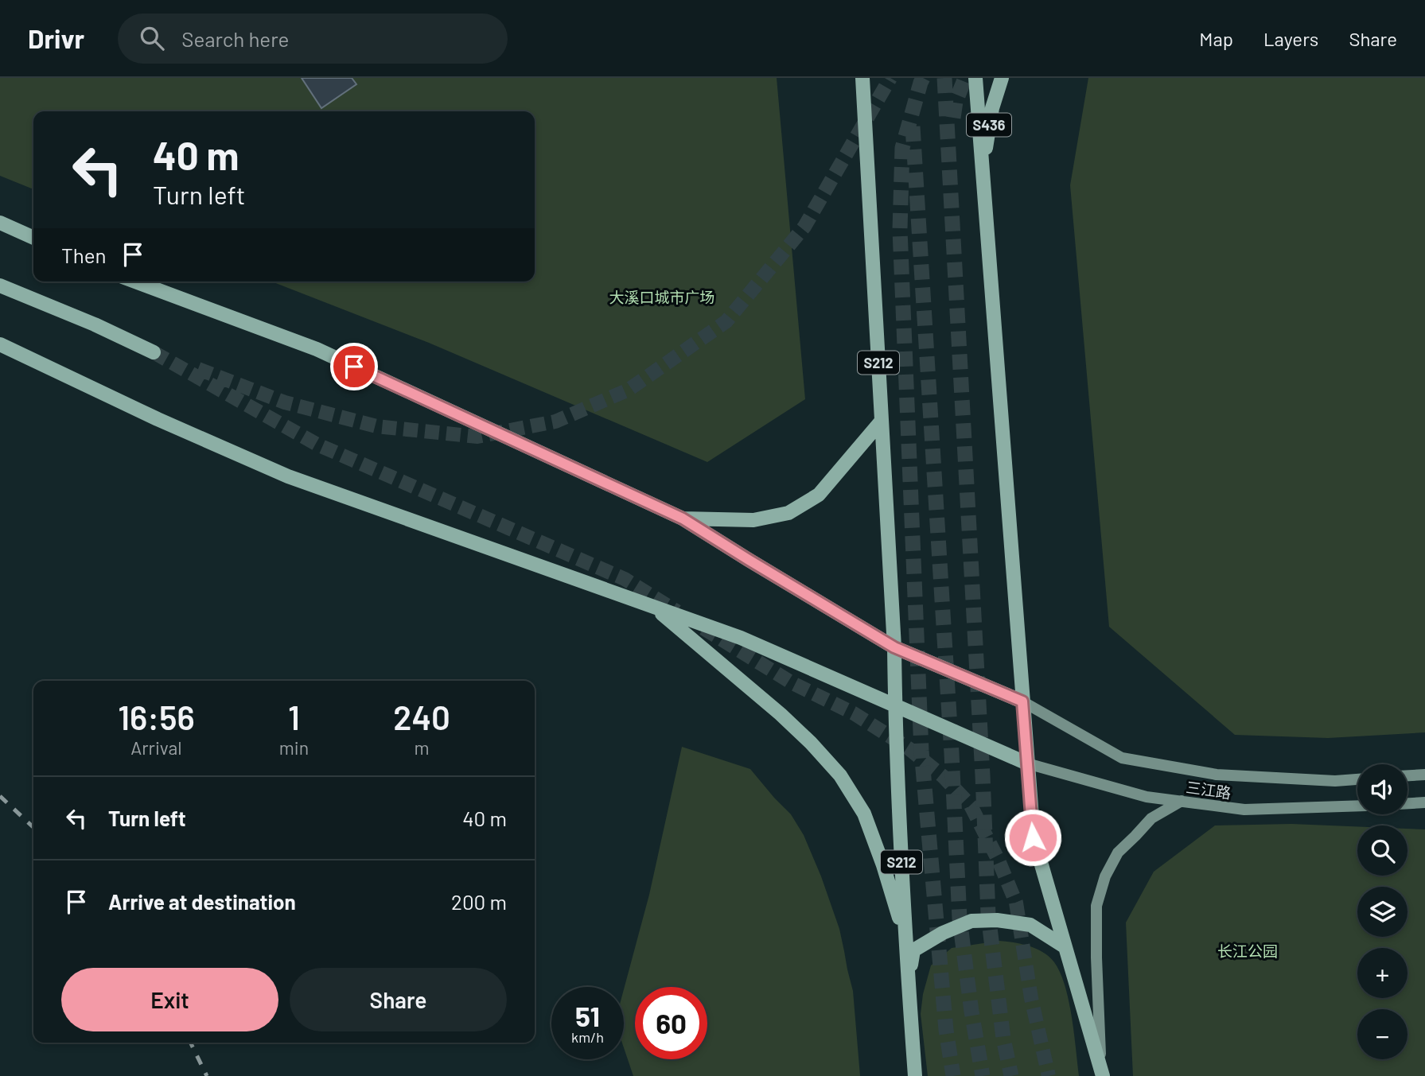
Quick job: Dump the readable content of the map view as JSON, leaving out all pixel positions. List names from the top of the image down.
{
  "streets": {
    "main road": ["S436", "S212", "三江路"]
  },
  "parks": ["大溪口城市广场", "长江公园"],
  "page": {
    "header": "Drivr",
    "search": "Search here",
    "nav": ["Map", "Layers", "Share"],
    "turn": ["40 m", "Turn left"],
    "then": "Then",
    "eta": [
      "16:56",
      "Arrival",
      "1",
      "min",
      "240",
      "m"
    ],
    "map_buttons": ["+", "−"],
    "list": [
      {
        "name": "Turn left",
        "value": "40 m"
      },
      {
        "name": "Arrive at destination",
        "value": "200 m"
      }
    ],
    "buttons": ["Exit", "Share"],
    "speed": "51 km/h",
    "limit": "60"
  }
}
